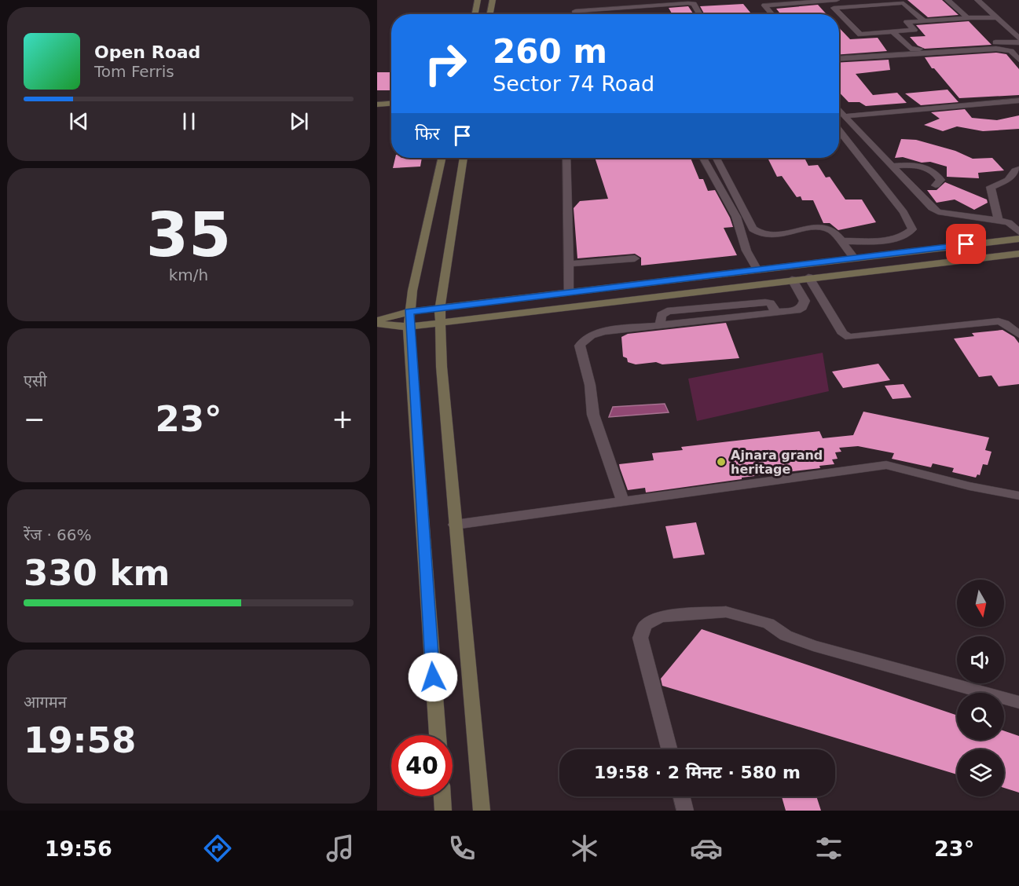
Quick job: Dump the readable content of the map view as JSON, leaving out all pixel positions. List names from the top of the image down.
{
  "places": ["Ajnara grand heritage"],
  "north": "bottom",
  "page": {
    "turn": ["260 m", "Sector 74 Road"],
    "song": ["Open Road", "Tom Ferris"],
    "then": "फिर",
    "tile": [
      ["35", "km/h"],
      "एसी",
      ["रेंज · 66%", "330 km"],
      ["आगमन", "19:58"]
    ],
    "heat": ["−", "23°", "+"],
    "limit": "40",
    "trip": "19:58 · 2 मिनट · 580 m",
    "tabs": ["19:56", "23°"]
  }
}
